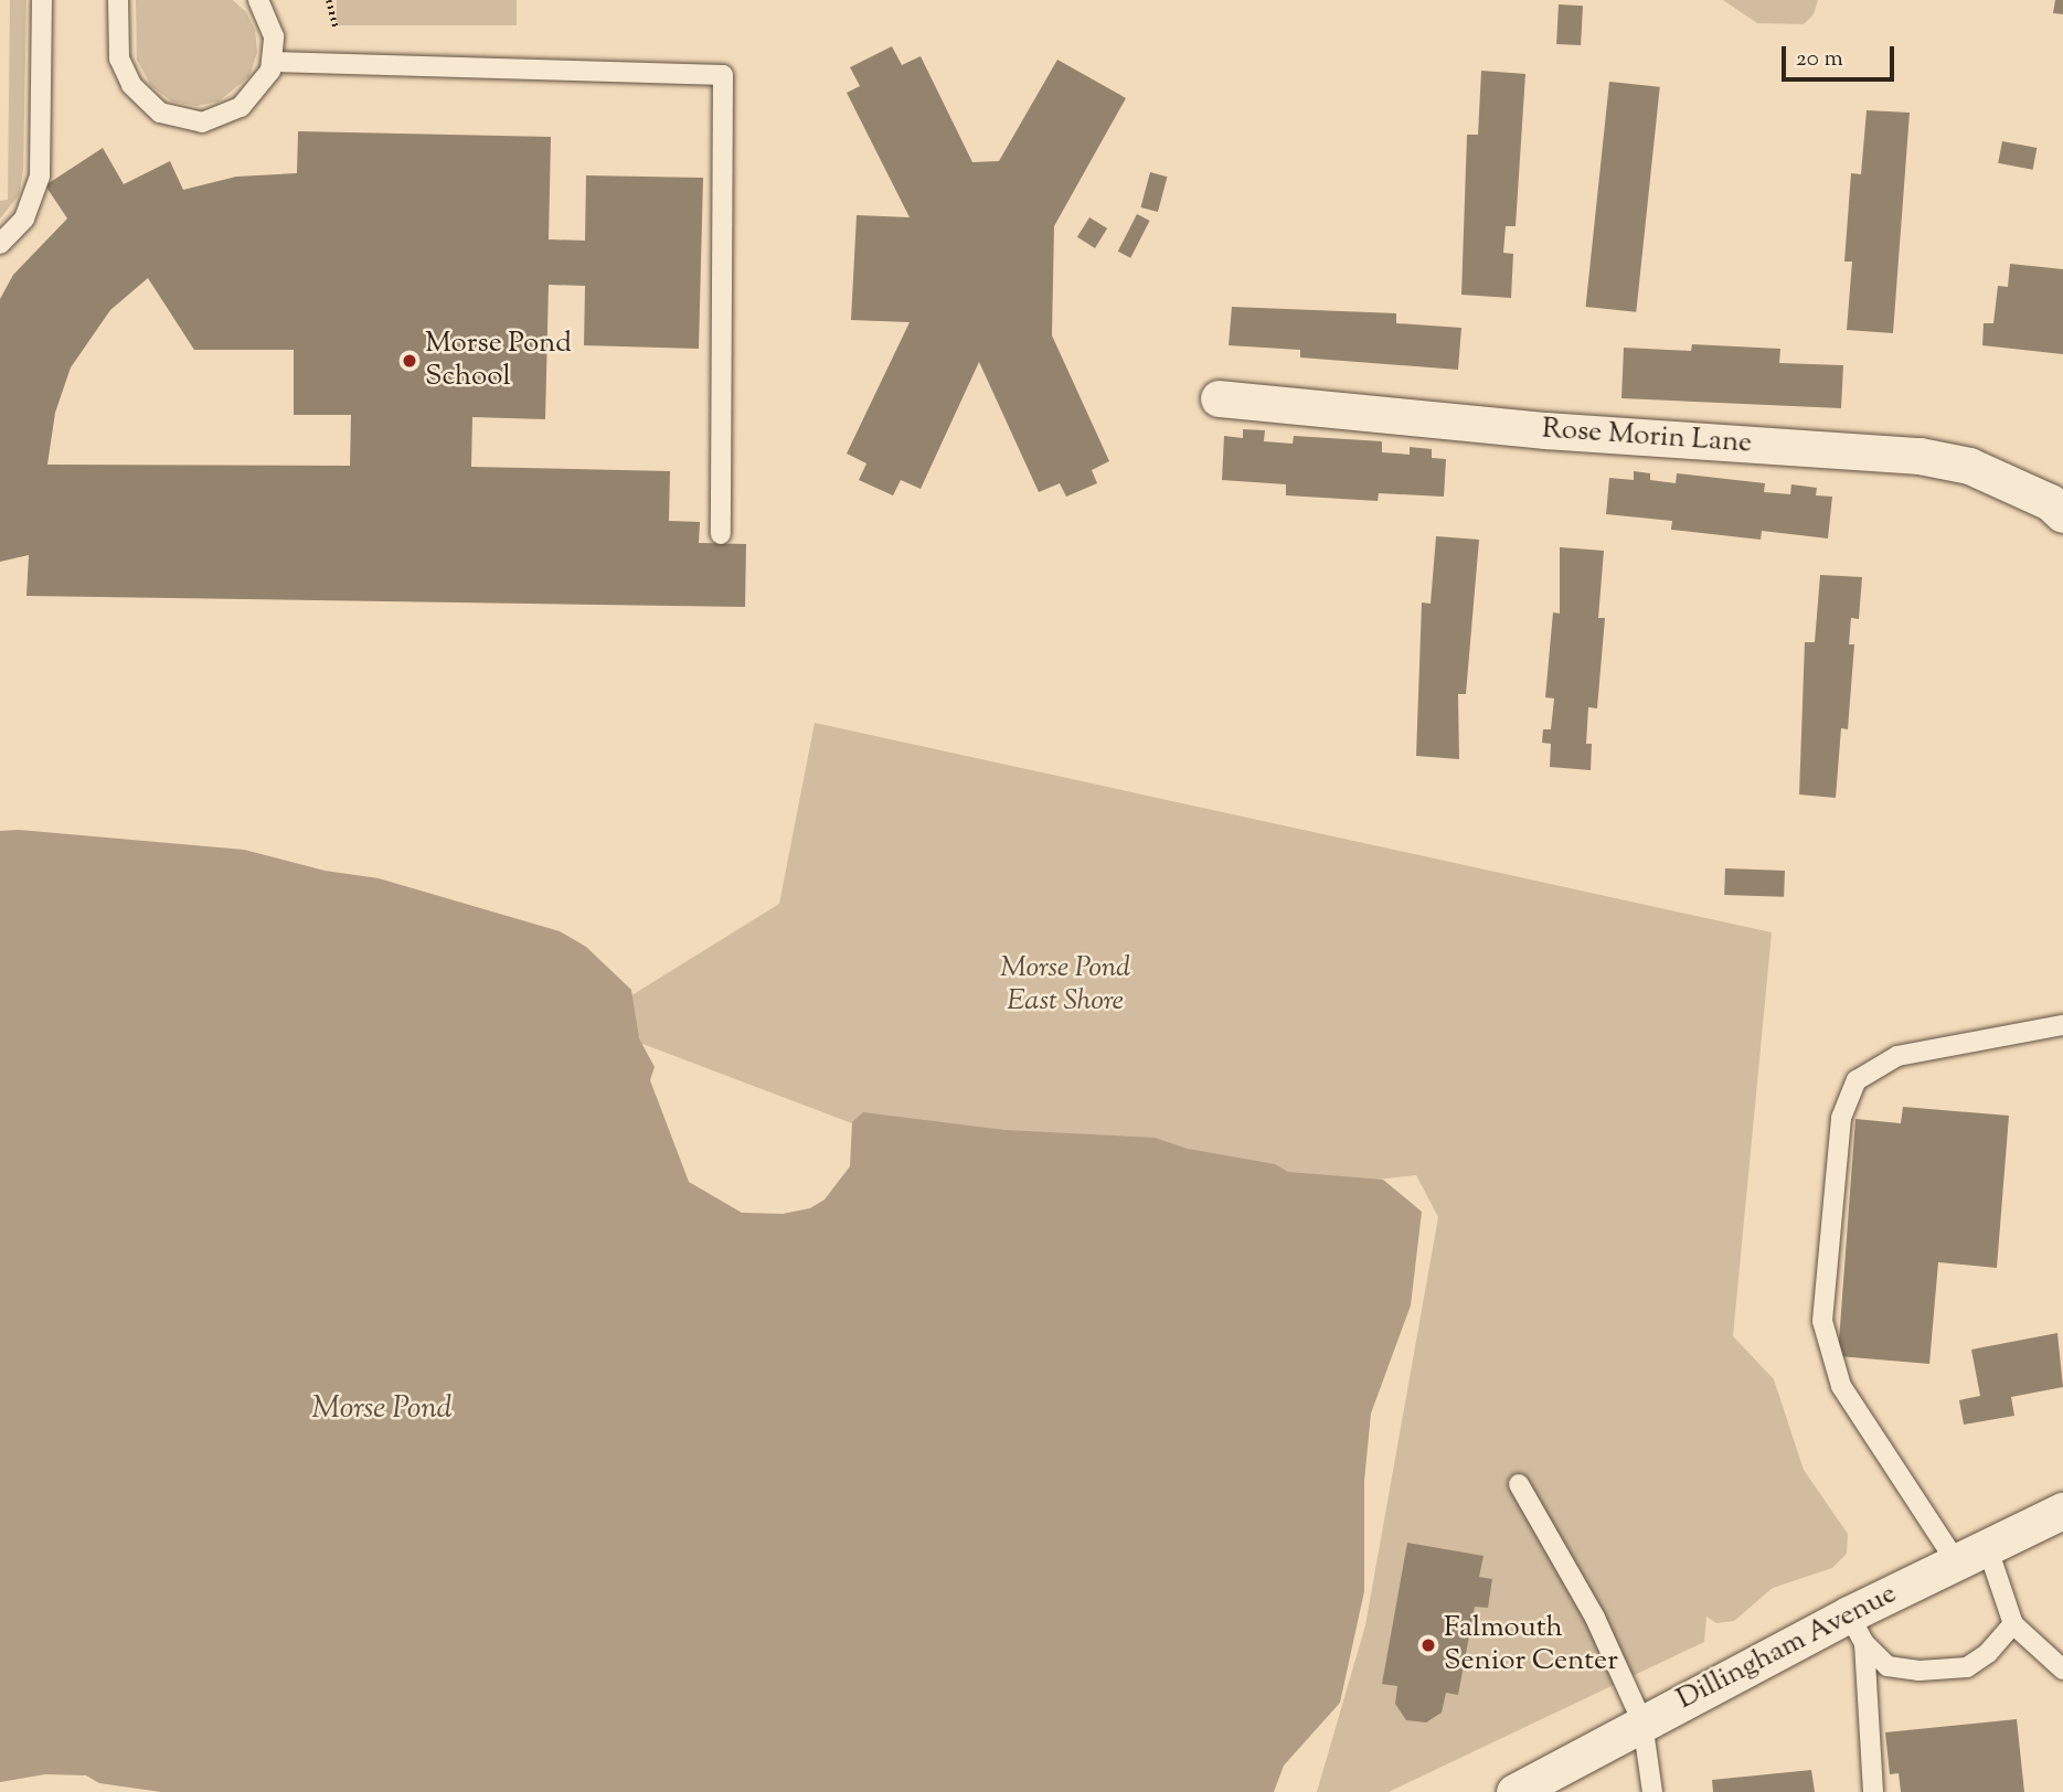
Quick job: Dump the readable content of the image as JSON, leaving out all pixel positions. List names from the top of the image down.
{
  "streets": {
    "street": ["Rose Morin Lane", "Dillingham Avenue"]
  },
  "water": ["Morse Pond"],
  "parks": ["Morse Pond East Shore"],
  "places": ["Morse Pond School", "Falmouth Senior Center"],
  "scale_bar": "20 m"
}
